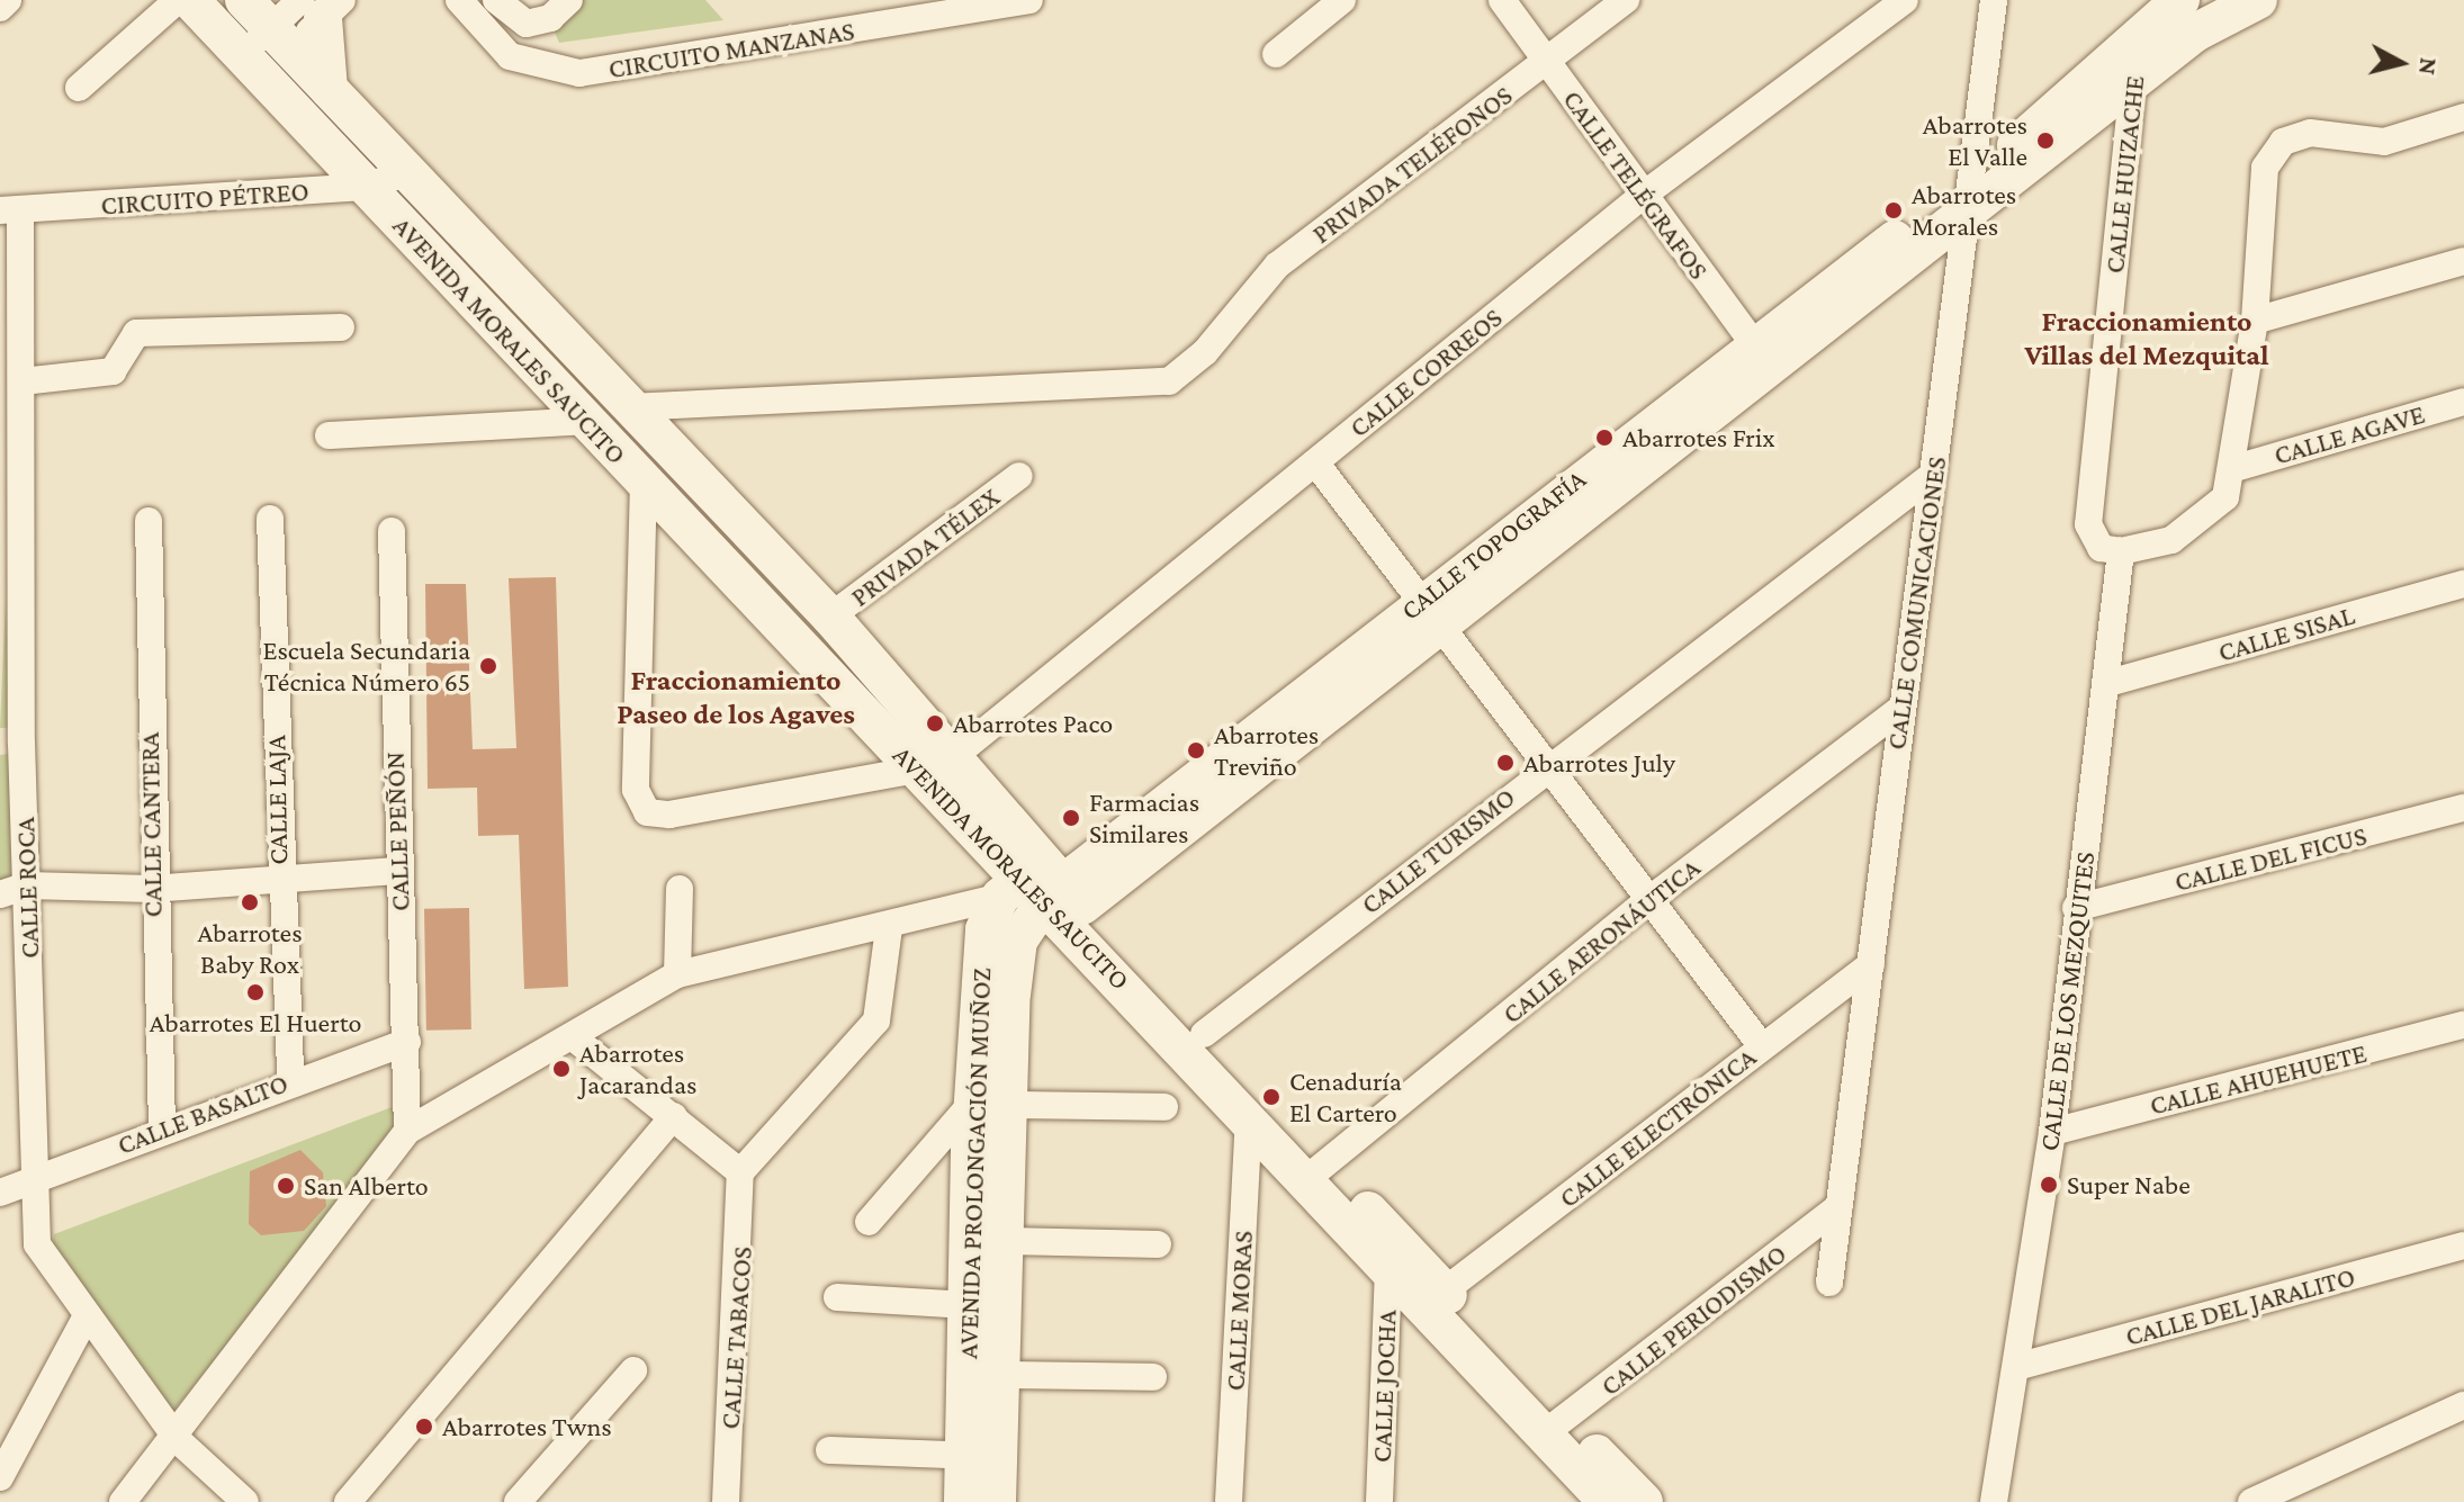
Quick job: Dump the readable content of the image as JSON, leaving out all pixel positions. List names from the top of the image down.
{
  "streets": {
    "main road": [
      "CALLE HUIZACHE",
      "AVENIDA MORALES SAUCITO",
      "CALLE TOPOGRAFÍA",
      "AVENIDA PROLONGACIÓN MUÑOZ"
    ],
    "street": [
      "CIRCUITO MANZANAS",
      "PRIVADA TELÉFONOS",
      "CALLE TELÉGRAFOS",
      "CIRCUITO PÉTREO",
      "CALLE CORREOS",
      "CALLE AGAVE",
      "PRIVADA TÉLEX",
      "CALLE COMUNICACIONES",
      "CALLE SISAL",
      "CALLE LAJA",
      "CALLE CANTERA",
      "CALLE PEÑÓN",
      "CALLE TURISMO",
      "CALLE DEL FICUS",
      "CALLE ROCA",
      "CALLE AERONÁUTICA",
      "CALLE DE LOS MEZQUITES",
      "CALLE AHUEHUETE",
      "CALLE BASALTO",
      "CALLE ELECTRÓNICA",
      "CALLE DEL JARALITO",
      "CALLE MORAS",
      "CALLE PERIODISMO",
      "CALLE TABACOS",
      "CALLE JOCHA"
    ]
  },
  "crossings": [
    ["PRIVADA TELÉFONOS", "CALLE TELÉGRAFOS"],
    ["PRIVADA TELÉFONOS", "AVENIDA MORALES SAUCITO"],
    ["CALLE HUIZACHE", "CALLE TOPOGRAFÍA"],
    ["CALLE HUIZACHE", "CALLE DE LOS MEZQUITES"],
    ["CALLE TELÉGRAFOS", "CALLE CORREOS"],
    ["CALLE TELÉGRAFOS", "CALLE TOPOGRAFÍA"],
    ["CIRCUITO PÉTREO", "AVENIDA MORALES SAUCITO"],
    ["CIRCUITO PÉTREO", "CALLE ROCA"],
    ["AVENIDA MORALES SAUCITO", "CALLE CORREOS"],
    ["AVENIDA MORALES SAUCITO", "CALLE TOPOGRAFÍA"],
    ["AVENIDA MORALES SAUCITO", "PRIVADA TÉLEX"],
    ["AVENIDA MORALES SAUCITO", "CALLE TURISMO"],
    ["AVENIDA MORALES SAUCITO", "CALLE AERONÁUTICA"],
    ["AVENIDA MORALES SAUCITO", "CALLE ELECTRÓNICA"],
    ["AVENIDA MORALES SAUCITO", "AVENIDA PROLONGACIÓN MUÑOZ"],
    ["AVENIDA MORALES SAUCITO", "CALLE MORAS"],
    ["AVENIDA MORALES SAUCITO", "CALLE PERIODISMO"],
    ["AVENIDA MORALES SAUCITO", "CALLE JOCHA"],
    ["CALLE TOPOGRAFÍA", "CALLE COMUNICACIONES"],
    ["CALLE TOPOGRAFÍA", "AVENIDA PROLONGACIÓN MUÑOZ"],
    ["CALLE COMUNICACIONES", "CALLE TURISMO"],
    ["CALLE COMUNICACIONES", "CALLE AERONÁUTICA"],
    ["CALLE COMUNICACIONES", "CALLE ELECTRÓNICA"],
    ["CALLE COMUNICACIONES", "CALLE PERIODISMO"],
    ["CALLE SISAL", "CALLE DE LOS MEZQUITES"],
    ["CALLE LAJA", "CALLE BASALTO"],
    ["CALLE CANTERA", "CALLE BASALTO"],
    ["CALLE PEÑÓN", "CALLE BASALTO"],
    ["CALLE DEL FICUS", "CALLE DE LOS MEZQUITES"],
    ["CALLE ROCA", "CALLE BASALTO"],
    ["CALLE DE LOS MEZQUITES", "CALLE AHUEHUETE"],
    ["CALLE DE LOS MEZQUITES", "CALLE DEL JARALITO"]
  ],
  "districts": ["Fraccionamiento Villas del Mezquital", "Fraccionamiento Paseo de los Agaves"],
  "places": [
    "Abarrotes El Valle",
    "Abarrotes Morales",
    "Abarrotes Frix",
    "Escuela Secundaria Técnica Número 65",
    "Abarrotes Paco",
    "Abarrotes Treviño",
    "Abarrotes July",
    "Farmacias Similares",
    "Abarrotes Baby Rox",
    "Abarrotes El Huerto",
    "Abarrotes Jacarandas",
    "Cenaduría El Cartero",
    "Super Nabe",
    "San Alberto",
    "Abarrotes Twns"
  ],
  "north": "right"
}
